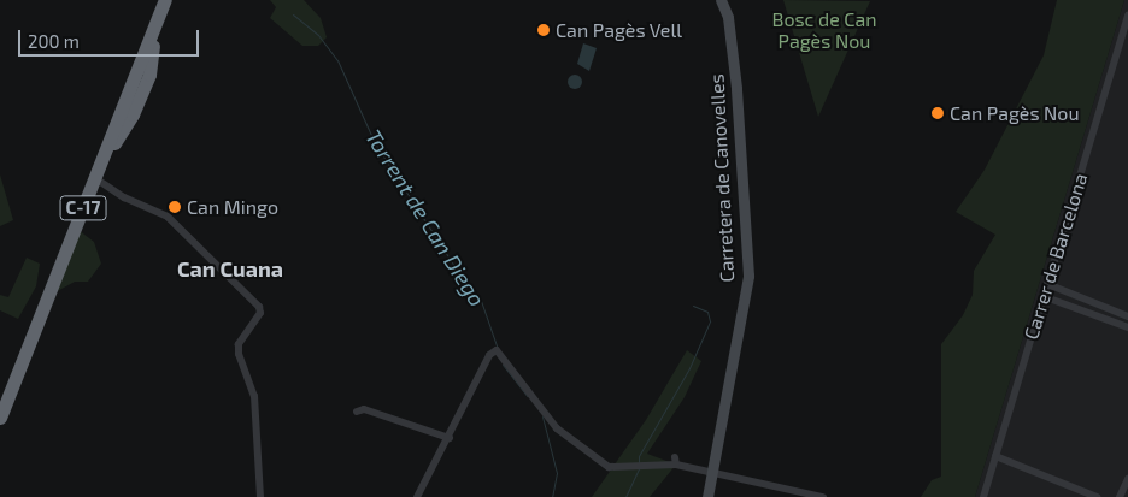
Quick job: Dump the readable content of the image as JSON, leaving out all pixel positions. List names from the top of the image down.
{
  "streets": {
    "highway": ["C-17"],
    "street": ["Carretera de Canovelles", "Carrer de Barcelona"]
  },
  "districts": ["Can Cuana"],
  "water": ["Torrent de Can Diego"],
  "parks": ["Bosc de Can Pagès Nou"],
  "places": ["Can Pagès Vell", "Can Pagès Nou", "Can Mingo"],
  "scale_bar": "200 m"
}
